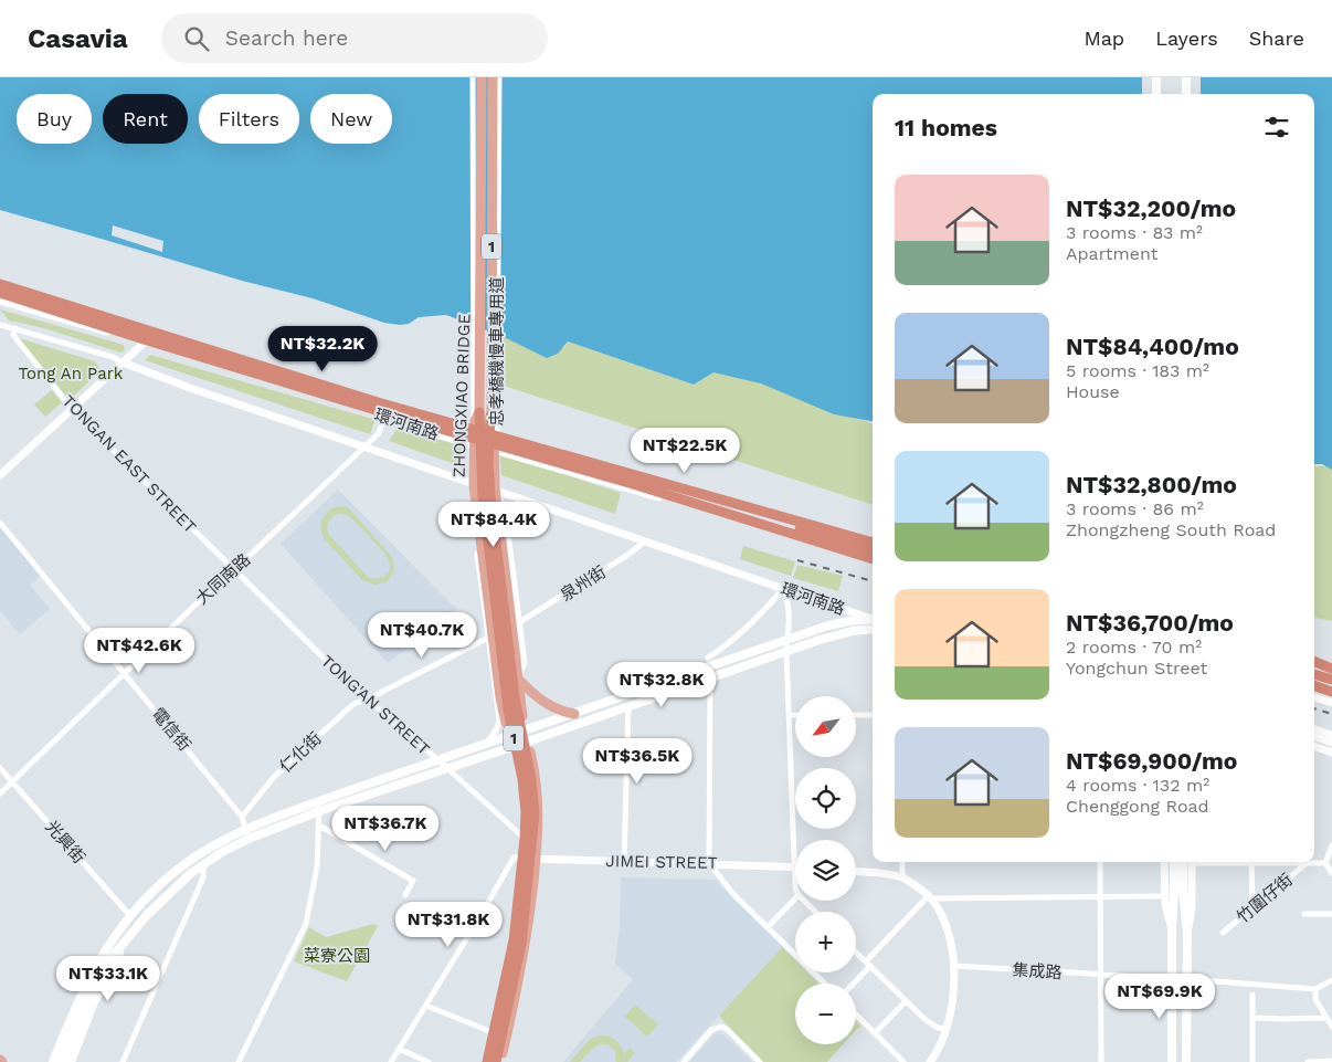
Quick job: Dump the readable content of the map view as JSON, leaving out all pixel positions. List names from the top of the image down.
{
  "streets": {
    "highway": ["1"],
    "main road": ["ZHONGXIAO BRIDGE"],
    "street": [
      "忠孝橋機慢車專用道",
      "環河南路",
      "TONGAN EAST STREET",
      "大同南路",
      "泉州街",
      "TONG'AN STREET",
      "電信街",
      "仁化街",
      "光興街",
      "JIMEI STREET",
      "竹圍仔街",
      "集成路"
    ]
  },
  "crossings": [
    ["1", "忠孝橋機慢車專用道"],
    ["1", "ZHONGXIAO BRIDGE"],
    ["1", "TONG'AN STREET"],
    ["1", "JIMEI STREET"],
    ["忠孝橋機慢車專用道", "ZHONGXIAO BRIDGE"],
    ["環河南路", "大同南路"],
    ["環河南路", "泉州街"],
    ["TONGAN EAST STREET", "大同南路"],
    ["TONGAN EAST STREET", "TONG'AN STREET"],
    ["大同南路", "TONG'AN STREET"],
    ["大同南路", "電信街"],
    ["大同南路", "光興街"],
    ["TONG'AN STREET", "仁化街"],
    ["電信街", "仁化街"]
  ],
  "parks": ["Tong An Park", "菜寮公園"],
  "north": "bottom left",
  "page": {
    "header": "Casavia",
    "search": "Search here",
    "nav": ["Map", "Layers", "Share"],
    "chip": [
      "Buy",
      "Rent",
      "Filters",
      "New"
    ],
    "heading": "11 homes",
    "list": [
      {
        "name": "NT$32,200/mo",
        "note": "3 rooms · 83 m² · Apartment"
      },
      {
        "name": "NT$84,400/mo",
        "note": "5 rooms · 183 m² · House"
      },
      {
        "name": "NT$32,800/mo",
        "note": "3 rooms · 86 m² · Zhongzheng South Road"
      },
      {
        "name": "NT$36,700/mo",
        "note": "2 rooms · 70 m² · Yongchun Street"
      },
      {
        "name": "NT$69,900/mo",
        "note": "4 rooms · 132 m² · Chenggong Road"
      }
    ],
    "price": [
      "NT$32.2K",
      "NT$22.5K",
      "NT$84.4K",
      "NT$40.7K",
      "NT$42.6K",
      "NT$32.8K",
      "NT$36.5K",
      "NT$36.7K",
      "NT$31.8K",
      "NT$33.1K",
      "NT$69.9K"
    ],
    "map_buttons": ["+", "−"]
  }
}
